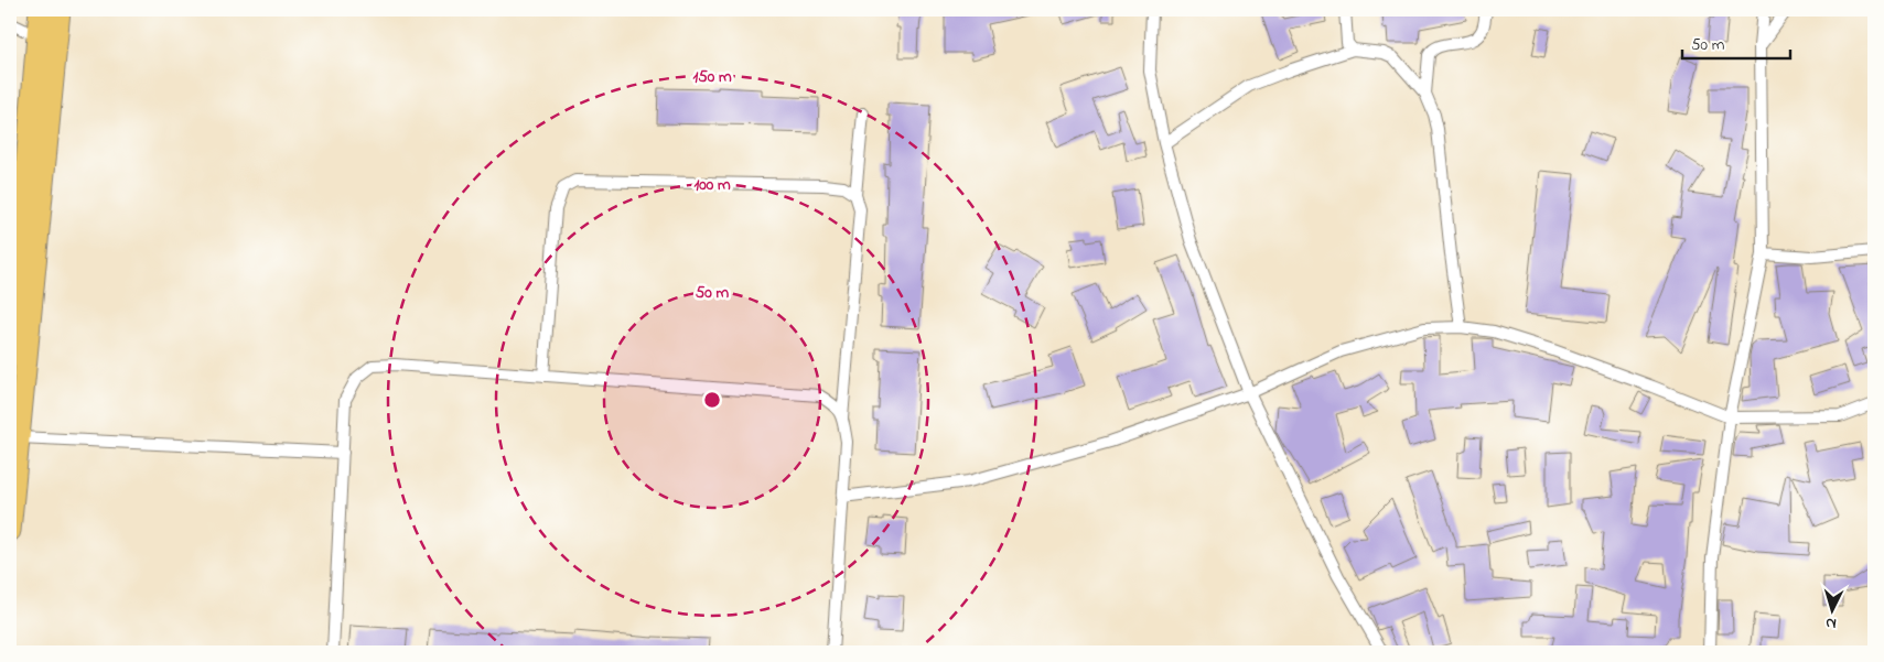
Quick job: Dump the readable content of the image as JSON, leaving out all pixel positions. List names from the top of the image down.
{
  "scale_bar": "50 m",
  "north": "bottom",
  "rings": ["150 m", "100 m", "50 m"]
}
